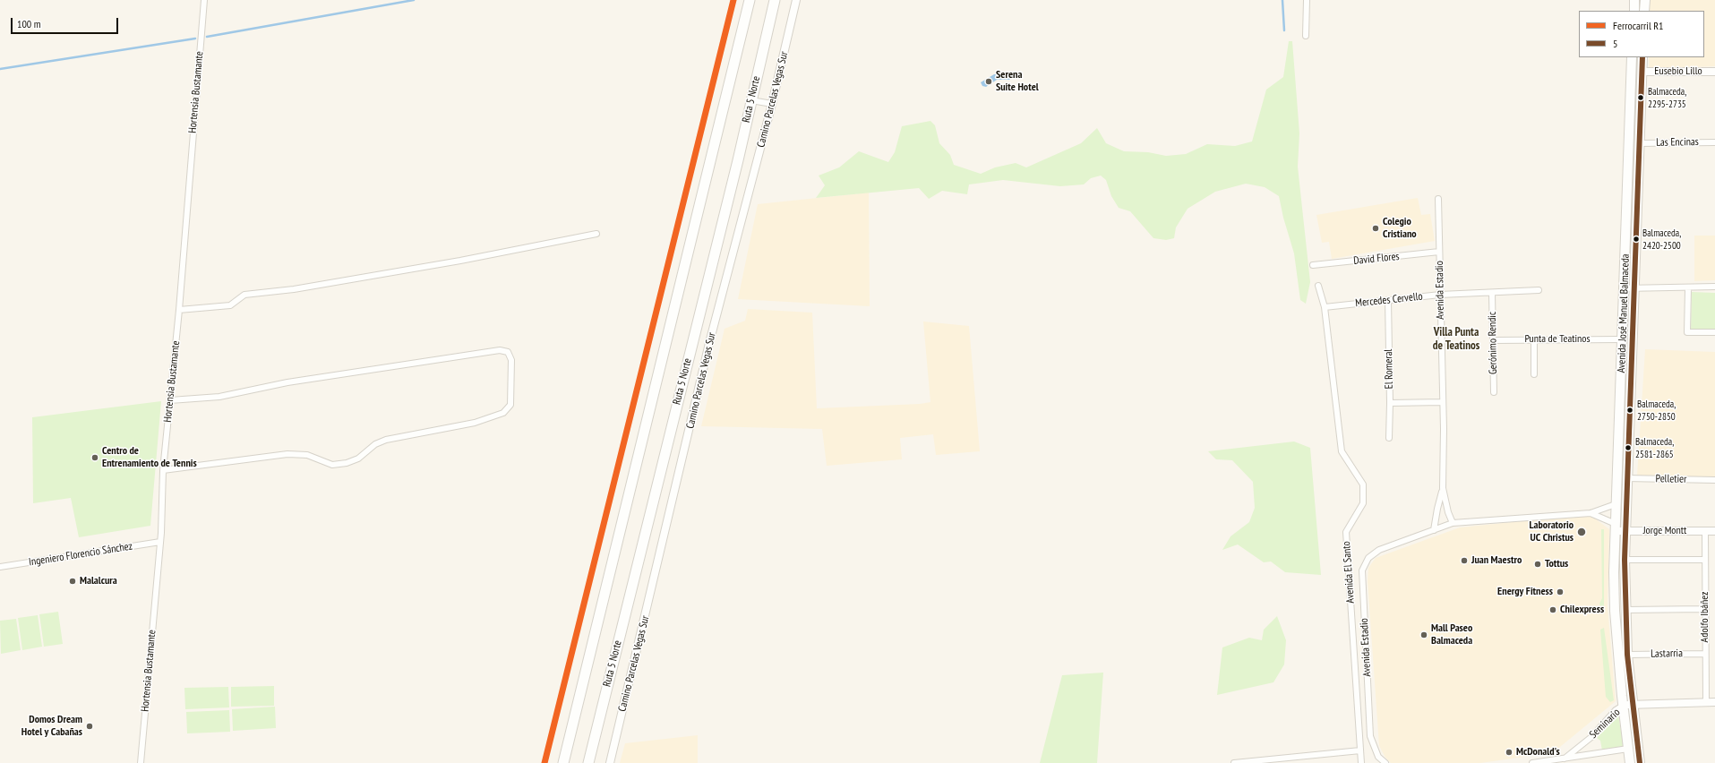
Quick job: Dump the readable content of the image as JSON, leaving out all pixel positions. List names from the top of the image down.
{
  "streets": {
    "highway": ["Ruta 5 Norte"],
    "main road": ["Avenida José Manuel Balmaceda"],
    "street": [
      "Eusebio Lillo",
      "Hortensia Bustamante",
      "Camino Parcelas Vegas Sur",
      "Las Encinas",
      "David Flores",
      "Avenida Estadio",
      "Mercedes Cervello",
      "Punta de Teatinos",
      "Gerónimo Rendic",
      "El Romeral",
      "Pelletier",
      "Jorge Montt",
      "Ingeniero Florencio Sánchez",
      "Avenida El Santo",
      "Adolfo Ibáñez",
      "Lastarria",
      "Seminario"
    ]
  },
  "crossings": [
    ["Eusebio Lillo", "Avenida José Manuel Balmaceda"],
    ["Hortensia Bustamante", "Ingeniero Florencio Sánchez"],
    ["Las Encinas", "Avenida José Manuel Balmaceda"],
    ["David Flores", "Avenida Estadio"],
    ["Avenida Estadio", "Mercedes Cervello"],
    ["Avenida Estadio", "Avenida José Manuel Balmaceda"],
    ["Avenida Estadio", "Jorge Montt"],
    ["Mercedes Cervello", "Gerónimo Rendic"],
    ["Mercedes Cervello", "El Romeral"],
    ["Mercedes Cervello", "Avenida El Santo"],
    ["Avenida José Manuel Balmaceda", "Punta de Teatinos"],
    ["Avenida José Manuel Balmaceda", "Pelletier"],
    ["Avenida José Manuel Balmaceda", "Jorge Montt"],
    ["Avenida José Manuel Balmaceda", "Lastarria"],
    ["Avenida José Manuel Balmaceda", "Seminario"],
    ["Punta de Teatinos", "Gerónimo Rendic"],
    ["Jorge Montt", "Adolfo Ibáñez"],
    ["Adolfo Ibáñez", "Lastarria"],
    ["Adolfo Ibáñez", "Seminario"]
  ],
  "districts": ["Villa Punta de Teatinos"],
  "places": [
    "Serena Suite Hotel",
    "Balmaceda, 2295-2735",
    "Colegio Cristiano",
    "Balmaceda, 2420-2500",
    "Balmaceda, 2750-2850",
    "Balmaceda, 2581-2865",
    "Centro de Entrenamiento de Tennis",
    "Laboratorio UC Christus",
    "Juan Maestro",
    "Tottus",
    "Malalcura",
    "Energy Fitness",
    "Chilexpress",
    "Mall Paseo Balmaceda",
    "Domos Dream Hotel y Cabañas",
    "McDonald's"
  ],
  "lines": ["rail line R1", "transit line 5"],
  "legend": ["Ferrocarril R1", "5"],
  "scale_bar": "100 m"
}
